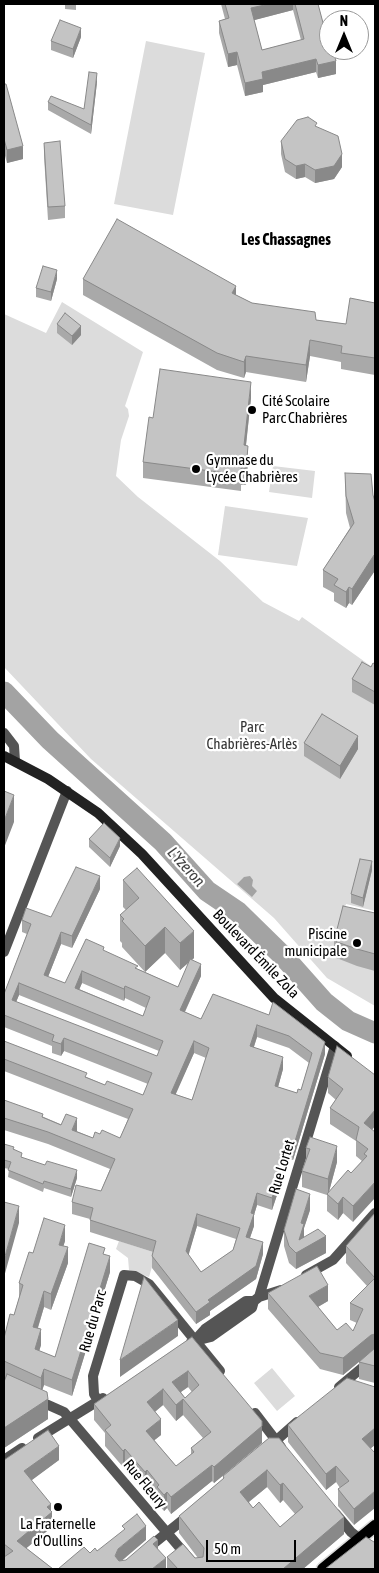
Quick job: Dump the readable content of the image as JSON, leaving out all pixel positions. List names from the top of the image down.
{
  "streets": {
    "main road": ["Boulevard Émile Zola"],
    "street": ["Rue Lortet", "Rue du Parc", "Rue Fleury"]
  },
  "crossings": [
    ["Boulevard Émile Zola", "Rue Lortet"]
  ],
  "districts": ["Les Chassagnes"],
  "water": ["L'Yzeron"],
  "parks": ["Parc Chabrières-Arlès"],
  "places": [
    "Cité Scolaire Parc Chabrières",
    "Gymnase du Lycée Chabrières",
    "Piscine municipale",
    "La Fraternelle d'Oullins"
  ],
  "scale_bar": "50 m",
  "north": "top"
}
